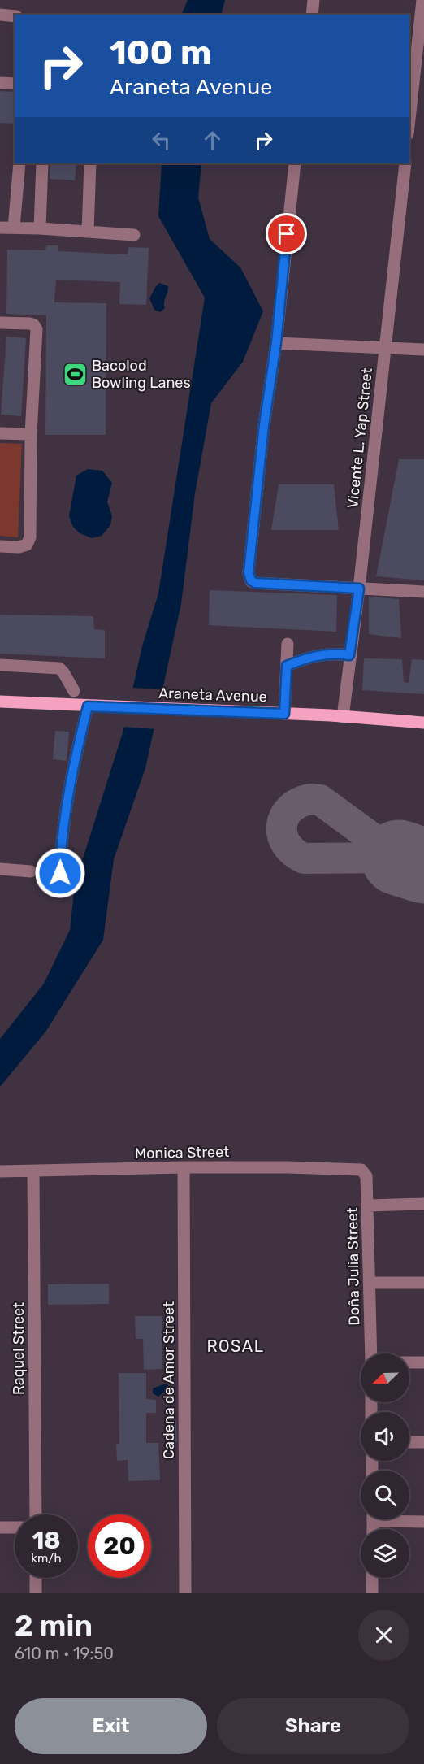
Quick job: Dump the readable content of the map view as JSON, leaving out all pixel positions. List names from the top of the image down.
{
  "streets": {
    "main road": ["Araneta Avenue"],
    "street": [
      "Vicente L. Yap Street",
      "Monica Street",
      "Doña Julia Street",
      "Raquel Street",
      "Cadena de Amor Street"
    ]
  },
  "crossings": [
    ["Vicente L. Yap Street", "Araneta Avenue"],
    ["Monica Street", "Doña Julia Street"],
    ["Monica Street", "Raquel Street"],
    ["Monica Street", "Cadena de Amor Street"]
  ],
  "districts": ["ROSAL"],
  "places": {
    "sports": ["Bacolod Bowling Lanes"]
  },
  "north": "bottom left",
  "page": {
    "turn": ["100 m", "Araneta Avenue"],
    "speed": "18 km/h",
    "limit": "20",
    "heading": ["2 min", "610 m · 19:50"],
    "buttons": ["Exit", "Share"]
  }
}
